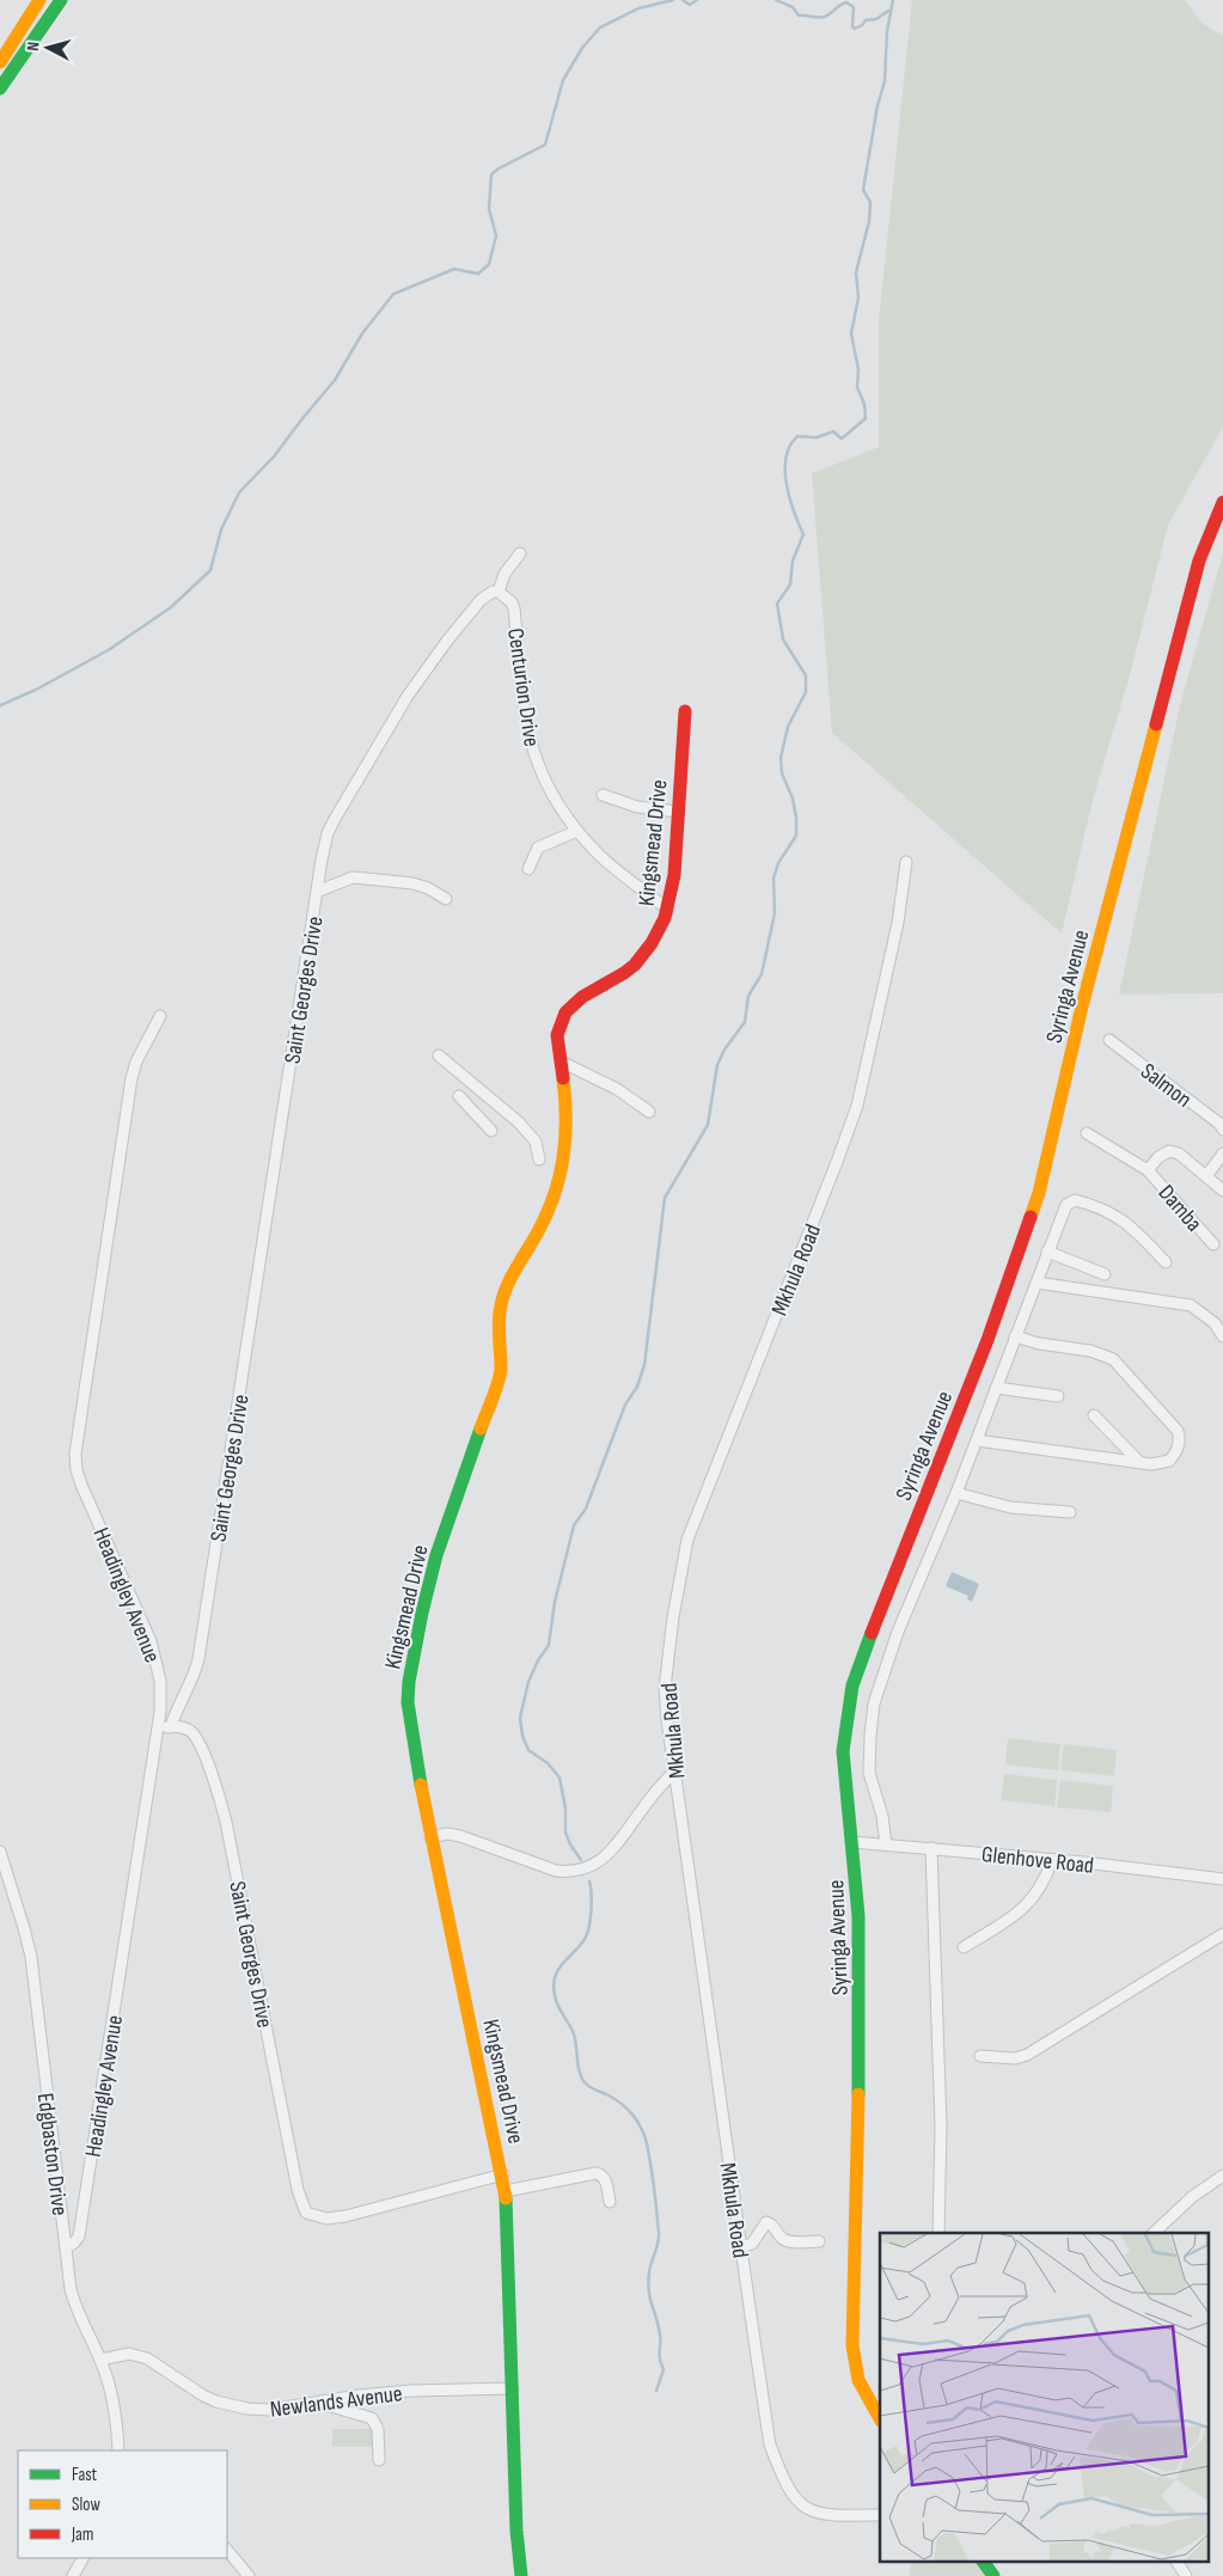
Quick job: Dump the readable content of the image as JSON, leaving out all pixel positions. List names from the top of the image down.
{
  "streets": {
    "main road": ["Kingsmead Drive", "Syringa Avenue"],
    "street": [
      "Centurion Drive",
      "Saint Georges Drive",
      "Salmon",
      "Damba",
      "Mkhula Road",
      "Headingley Avenue",
      "Glenhove Road",
      "Edgbaston Drive",
      "Newlands Avenue"
    ]
  },
  "crossings": [
    ["Centurion Drive", "Kingsmead Drive"],
    ["Centurion Drive", "Saint Georges Drive"],
    ["Kingsmead Drive", "Saint Georges Drive"],
    ["Kingsmead Drive", "Newlands Avenue"],
    ["Syringa Avenue", "Glenhove Road"],
    ["Headingley Avenue", "Edgbaston Drive"],
    ["Edgbaston Drive", "Newlands Avenue"]
  ],
  "legend": ["Fast", "Slow", "Jam"],
  "north": "left"
}
